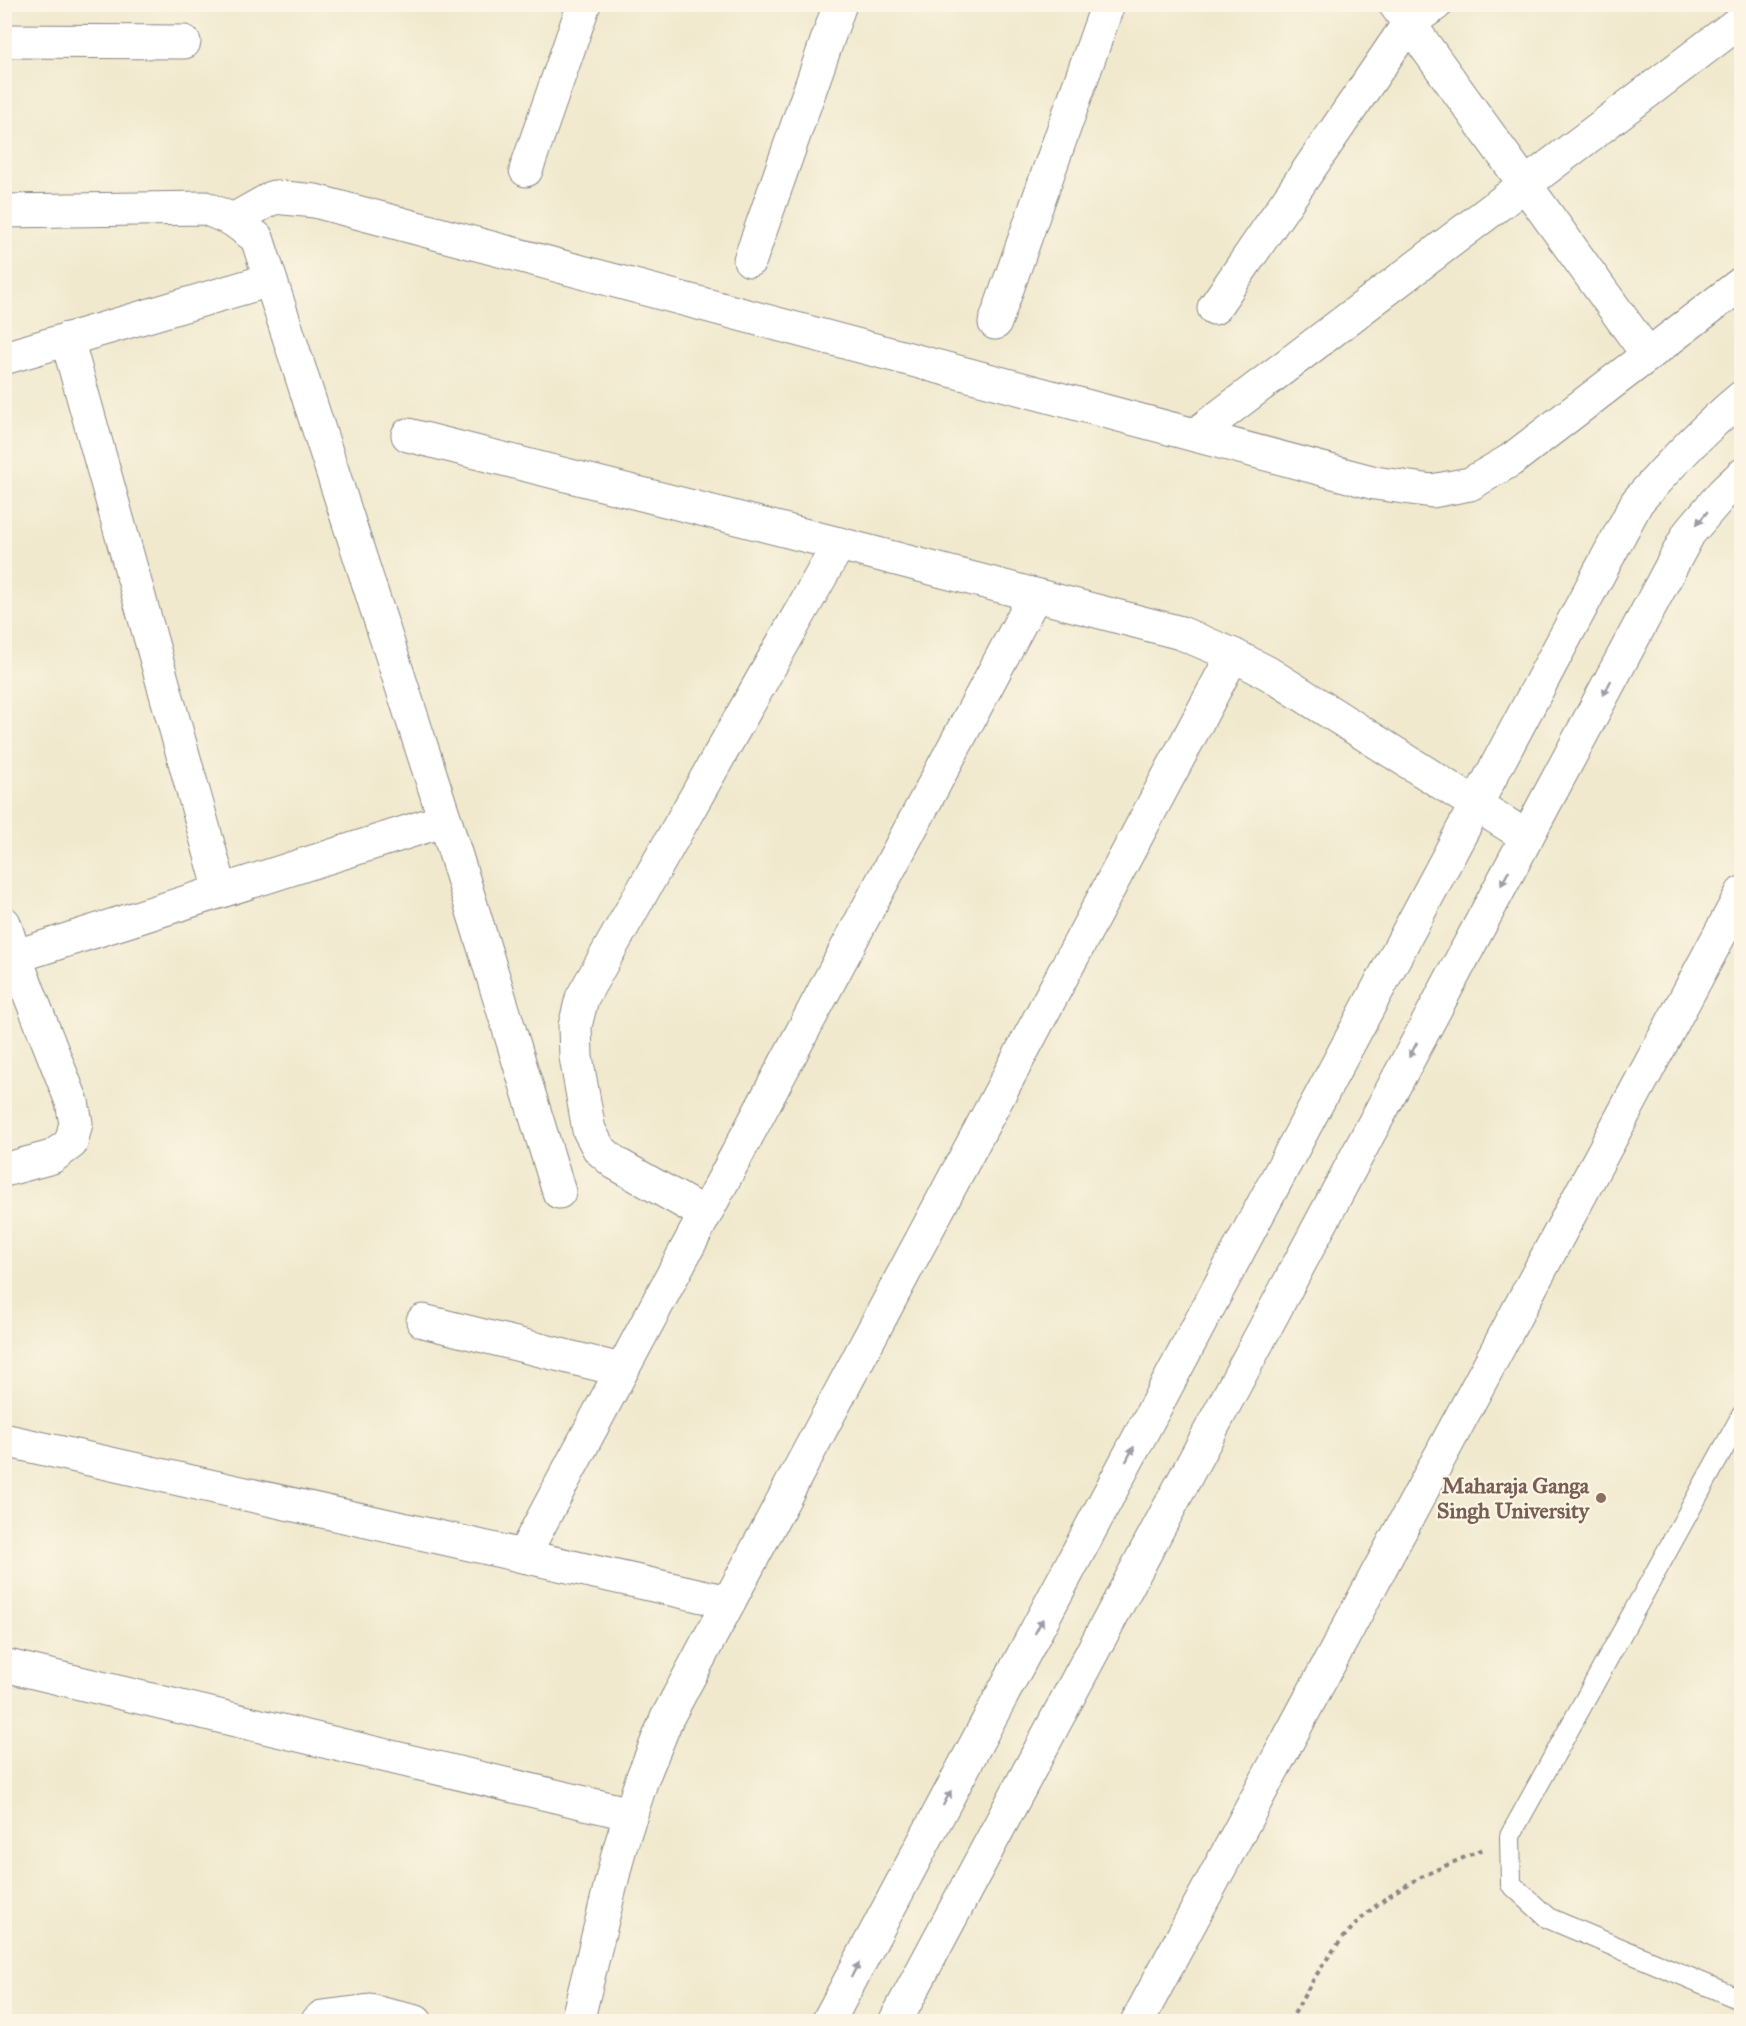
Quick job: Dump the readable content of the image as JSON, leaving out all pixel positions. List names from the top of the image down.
{
  "places": ["Maharaja Ganga Singh University"]
}
